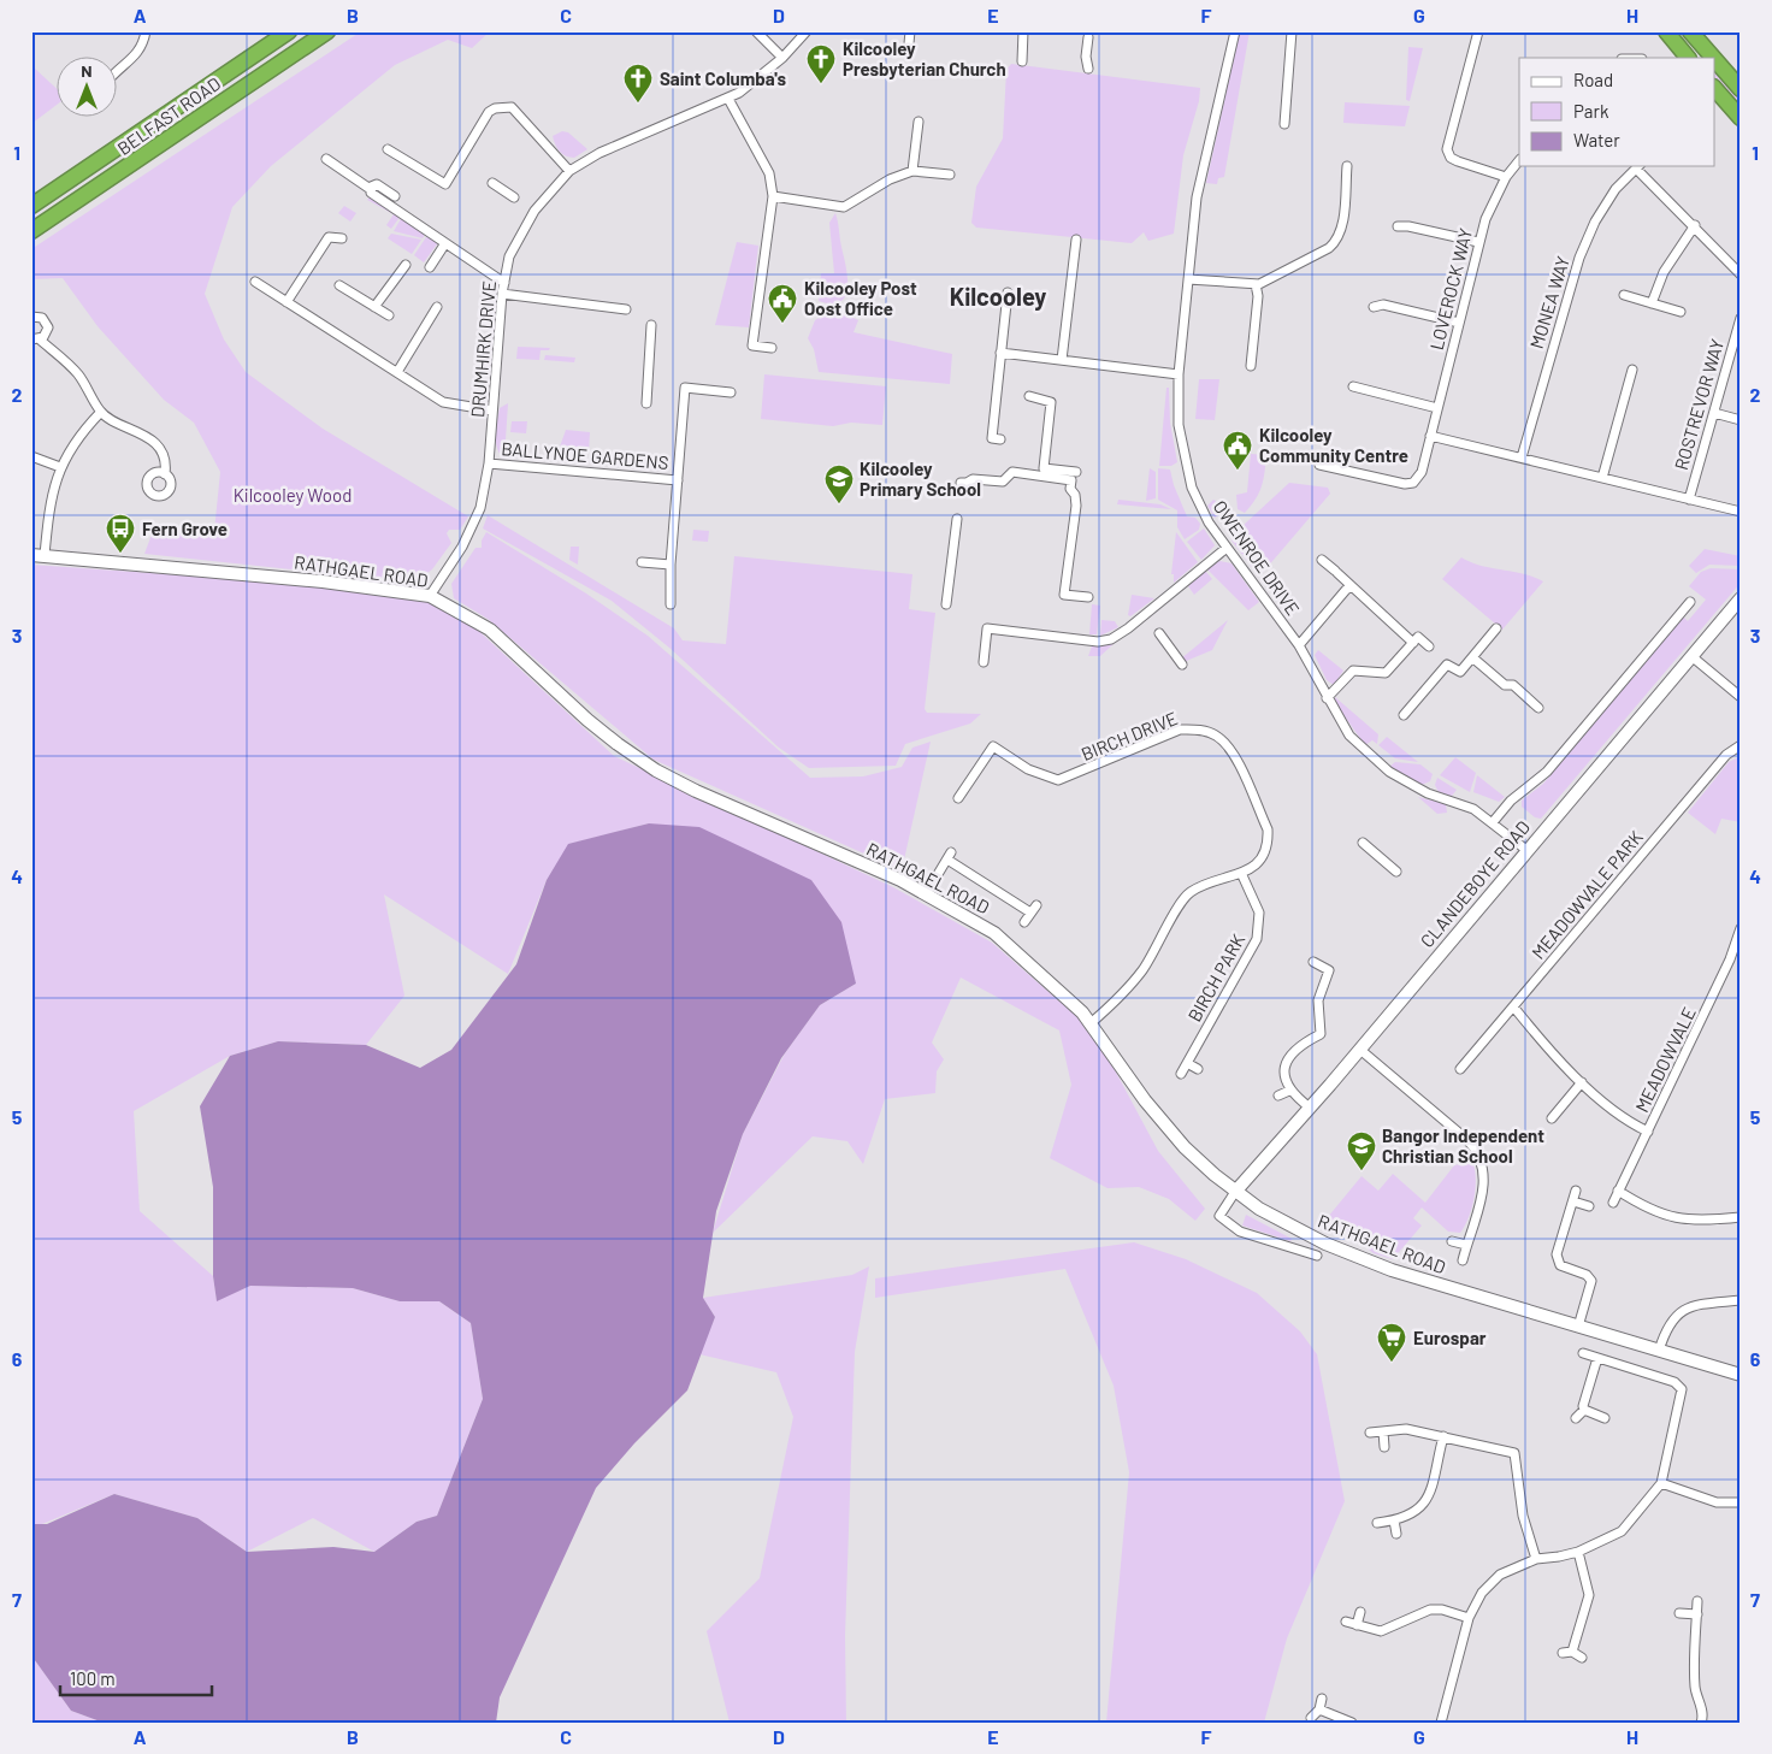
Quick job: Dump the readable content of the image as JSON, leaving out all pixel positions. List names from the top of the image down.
{
  "streets": {
    "highway": ["BELFAST ROAD"],
    "street": [
      "LOVEROCK WAY",
      "MONEA WAY",
      "DRUMHIRK DRIVE",
      "ROSTREVOR WAY",
      "BALLYNOE GARDENS",
      "OWENROE DRIVE",
      "RATHGAEL ROAD",
      "BIRCH DRIVE",
      "CLANDEBOYE ROAD",
      "MEADOWVALE PARK",
      "BIRCH PARK",
      "MEADOWVALE"
    ]
  },
  "crossings": [
    ["DRUMHIRK DRIVE", "BALLYNOE GARDENS"],
    ["DRUMHIRK DRIVE", "RATHGAEL ROAD"],
    ["OWENROE DRIVE", "CLANDEBOYE ROAD"],
    ["RATHGAEL ROAD", "BIRCH DRIVE"],
    ["RATHGAEL ROAD", "CLANDEBOYE ROAD"],
    ["BIRCH DRIVE", "BIRCH PARK"]
  ],
  "districts": ["Kilcooley"],
  "parks": ["Kilcooley Wood"],
  "places": {
    "church": ["Kilcooley Presbyterian Church", "Saint Columba's"],
    "public building": ["Kilcooley Post Oost Office", "Kilcooley Community Centre"],
    "school or university": ["Kilcooley Primary School", "Bangor Independent Christian School"],
    "bus stop": ["Fern Grove"],
    "supermarket": ["Eurospar"]
  },
  "legend": ["Road", "Park", "Water"],
  "scale_bar": "100 m",
  "north": "top",
  "grid": {
    "columns": [
      "A",
      "B",
      "C",
      "D",
      "E",
      "F",
      "G",
      "H"
    ],
    "rows": [
      "1",
      "2",
      "3",
      "4",
      "5",
      "6",
      "7"
    ]
  }
}
